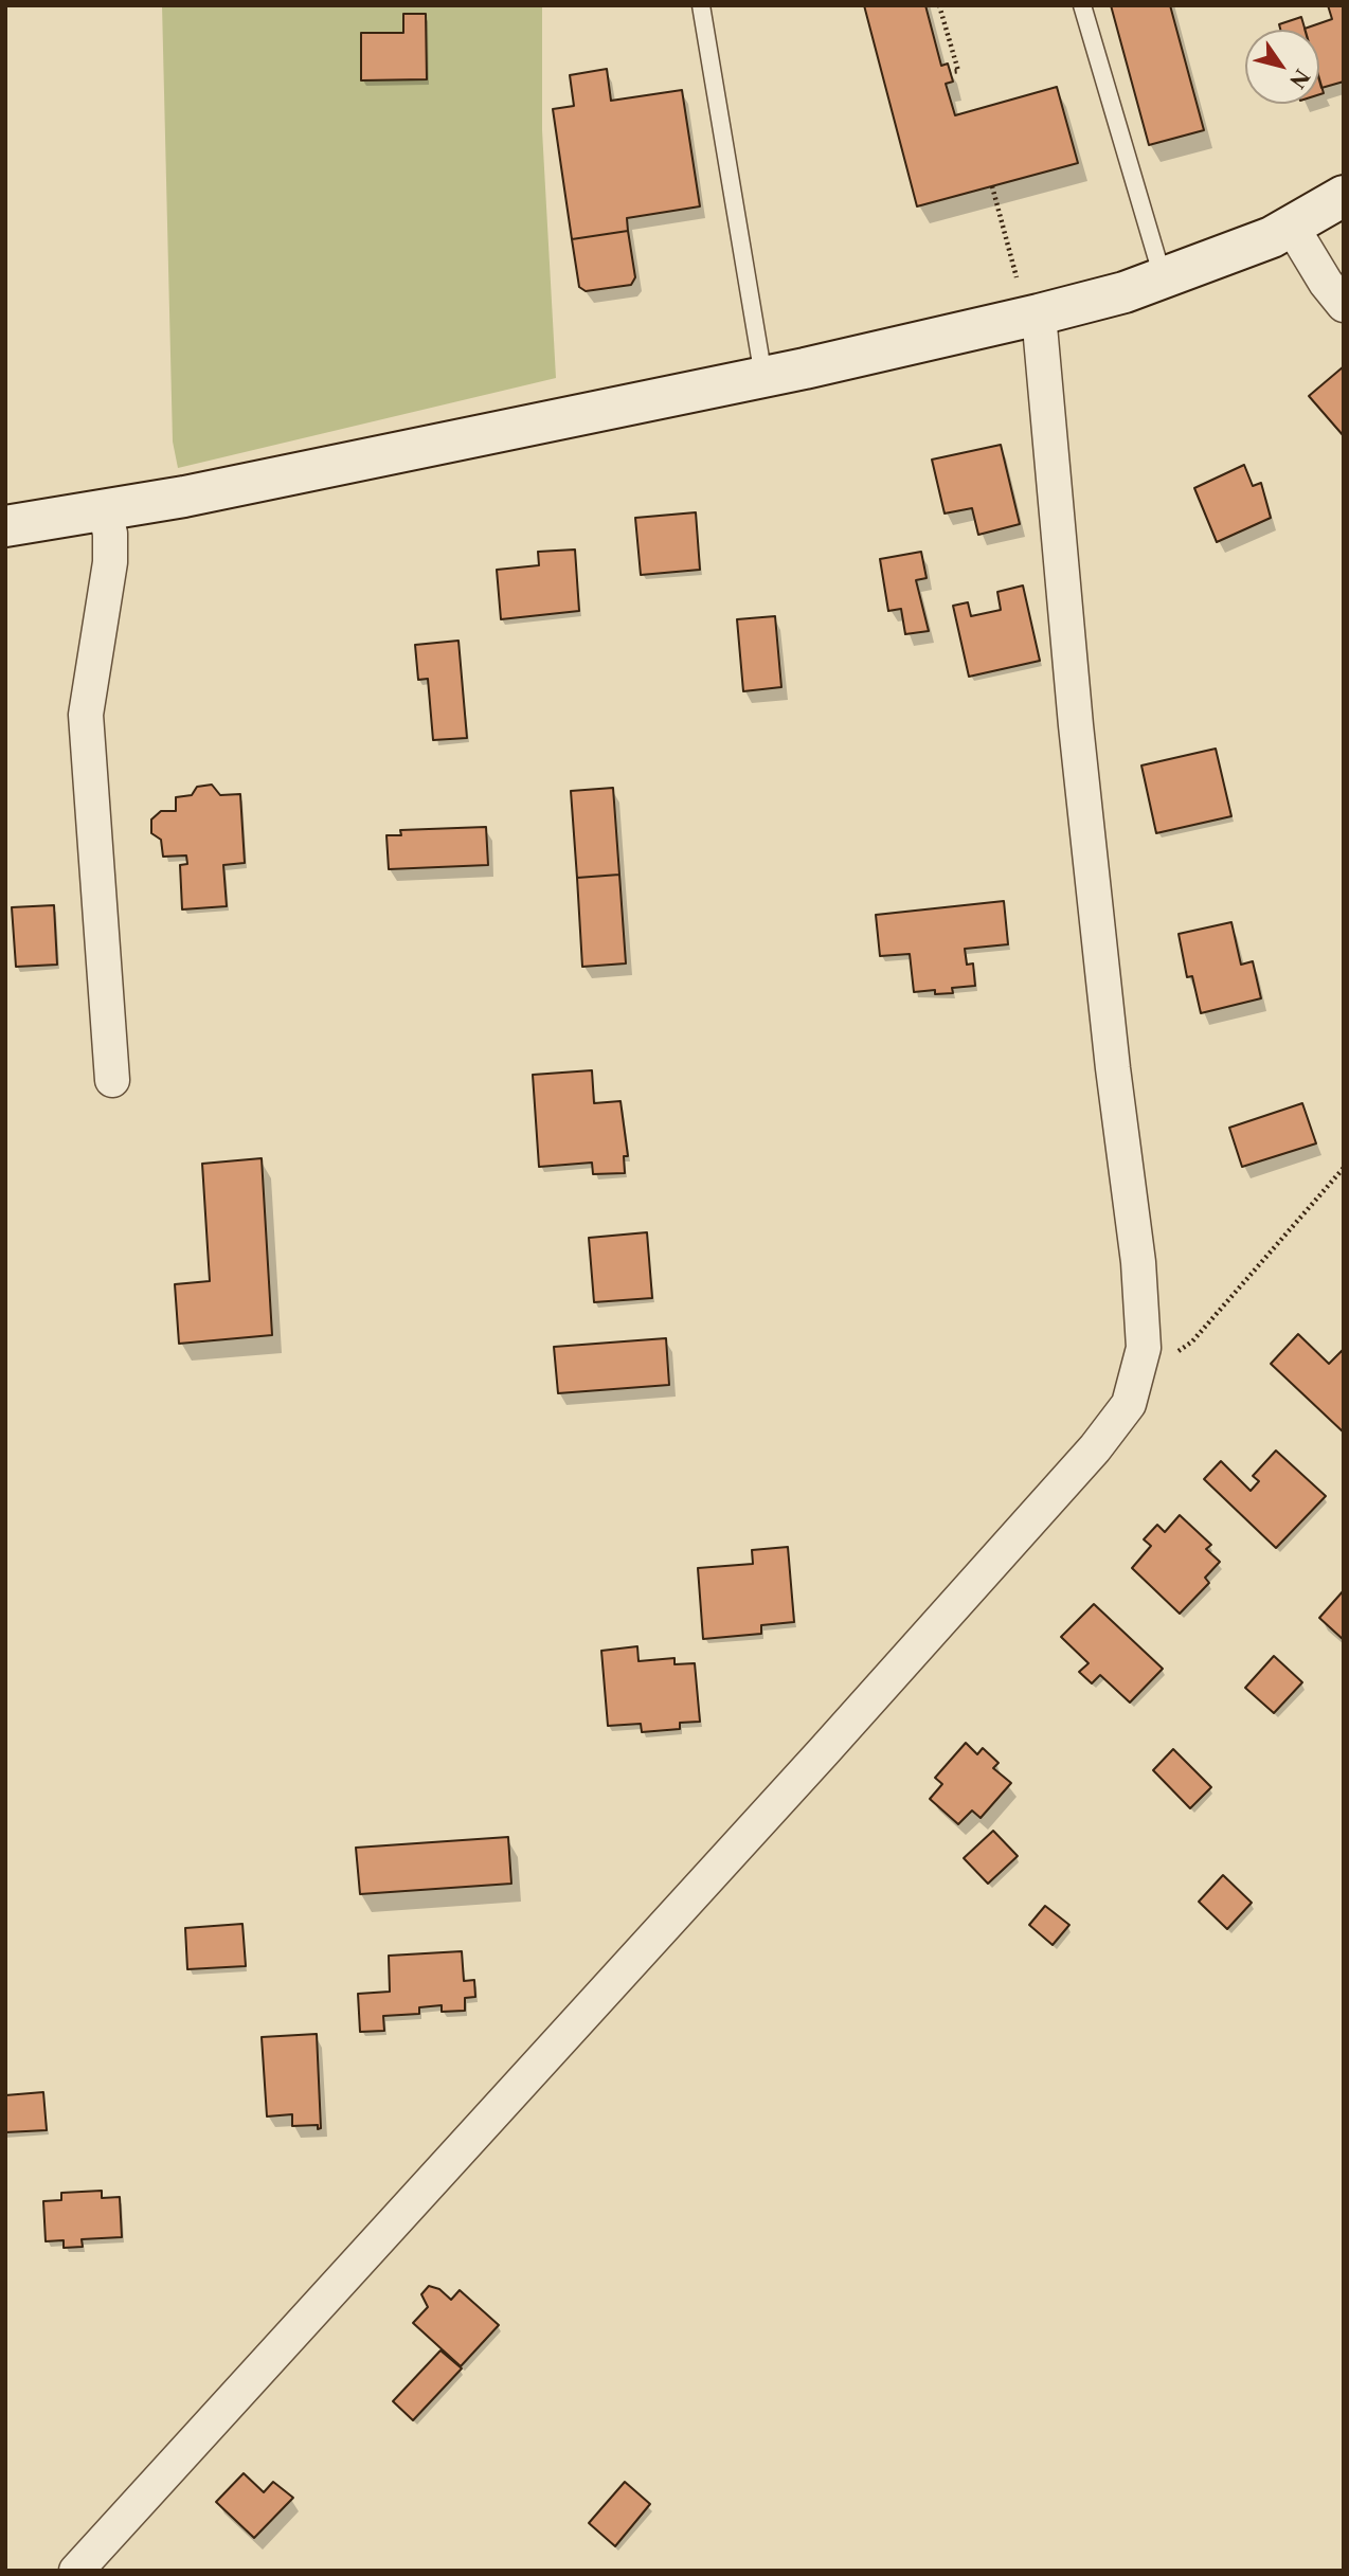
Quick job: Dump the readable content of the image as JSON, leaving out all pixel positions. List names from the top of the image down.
{
  "north": "bottom right"
}
